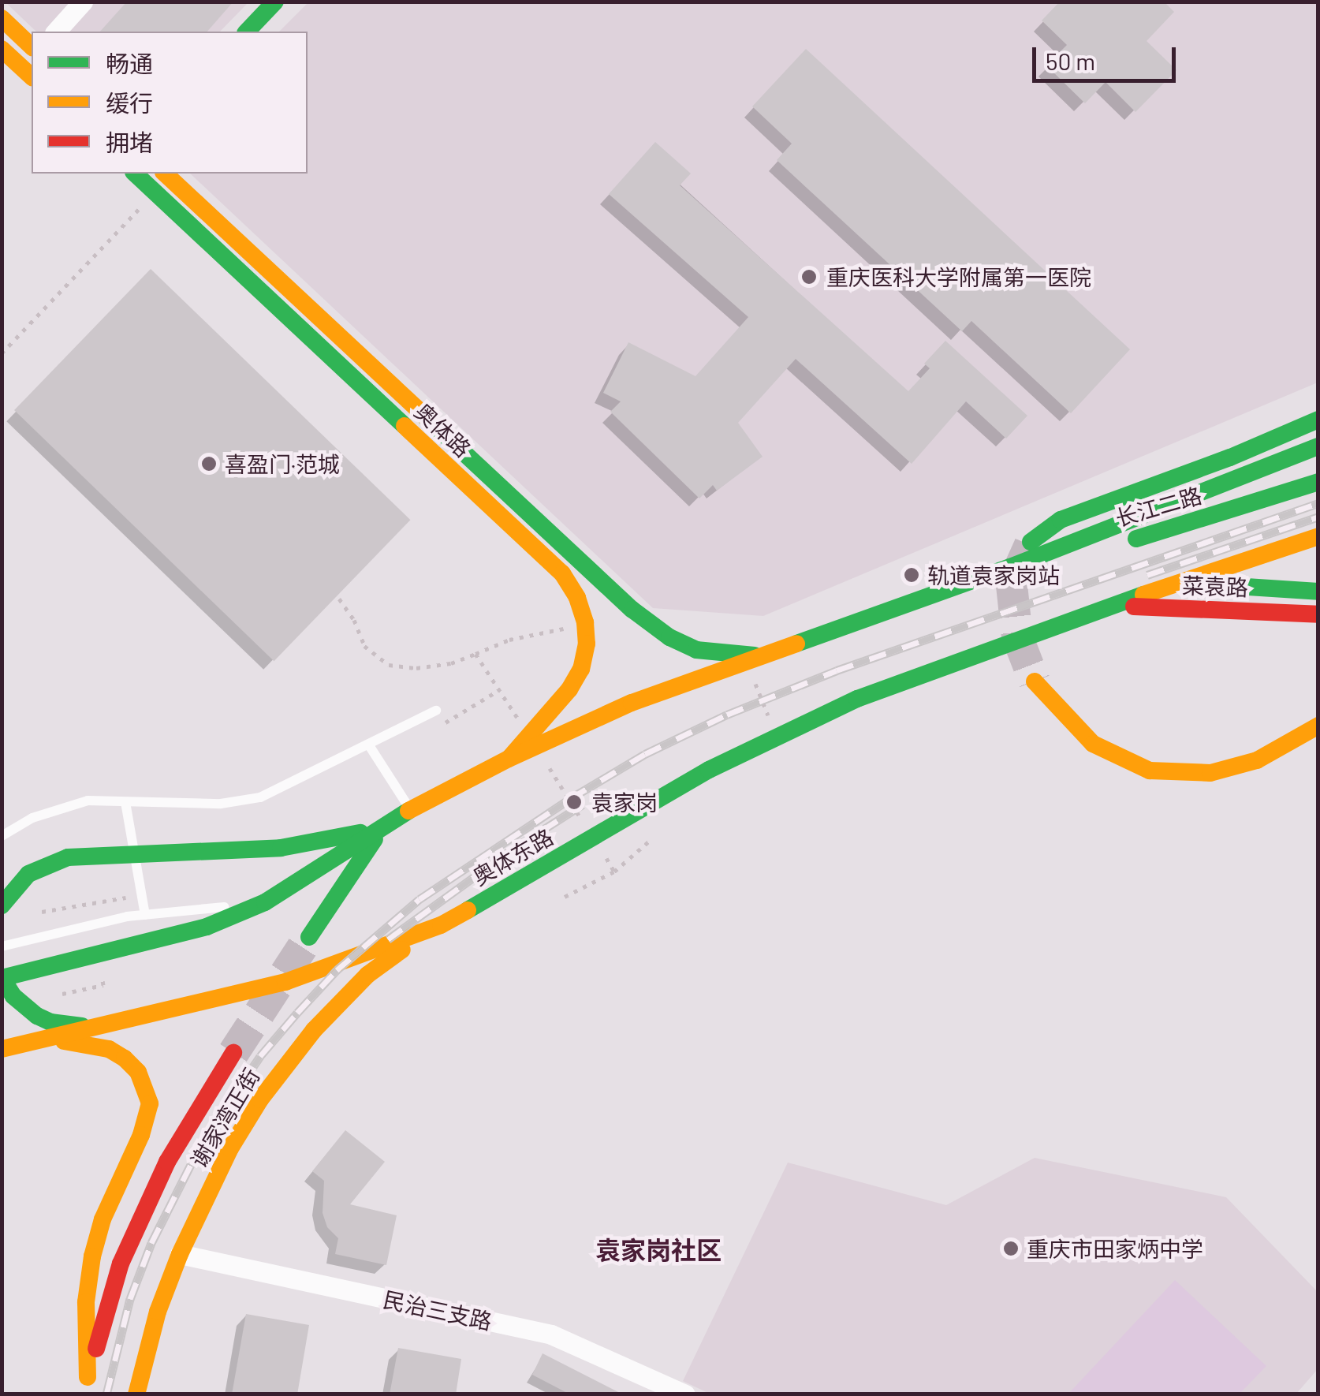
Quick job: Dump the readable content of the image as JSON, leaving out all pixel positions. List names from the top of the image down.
{
  "streets": {
    "main road": [
      "奥体路",
      "长江二路",
      "菜袁路",
      "奥体东路",
      "谢家湾正街"
    ],
    "street": ["民治三支路"]
  },
  "crossings": [
    ["菜袁路", "奥体东路"],
    ["奥体东路", "谢家湾正街"],
    ["谢家湾正街", "民治三支路"]
  ],
  "districts": ["袁家岗社区"],
  "places": [
    "重庆医科大学附属第一医院",
    "喜盈门·范城",
    "轨道袁家岗站",
    "袁家岗",
    "重庆市田家炳中学"
  ],
  "legend": ["畅通", "缓行", "拥堵"],
  "scale_bar": "50 m"
}
